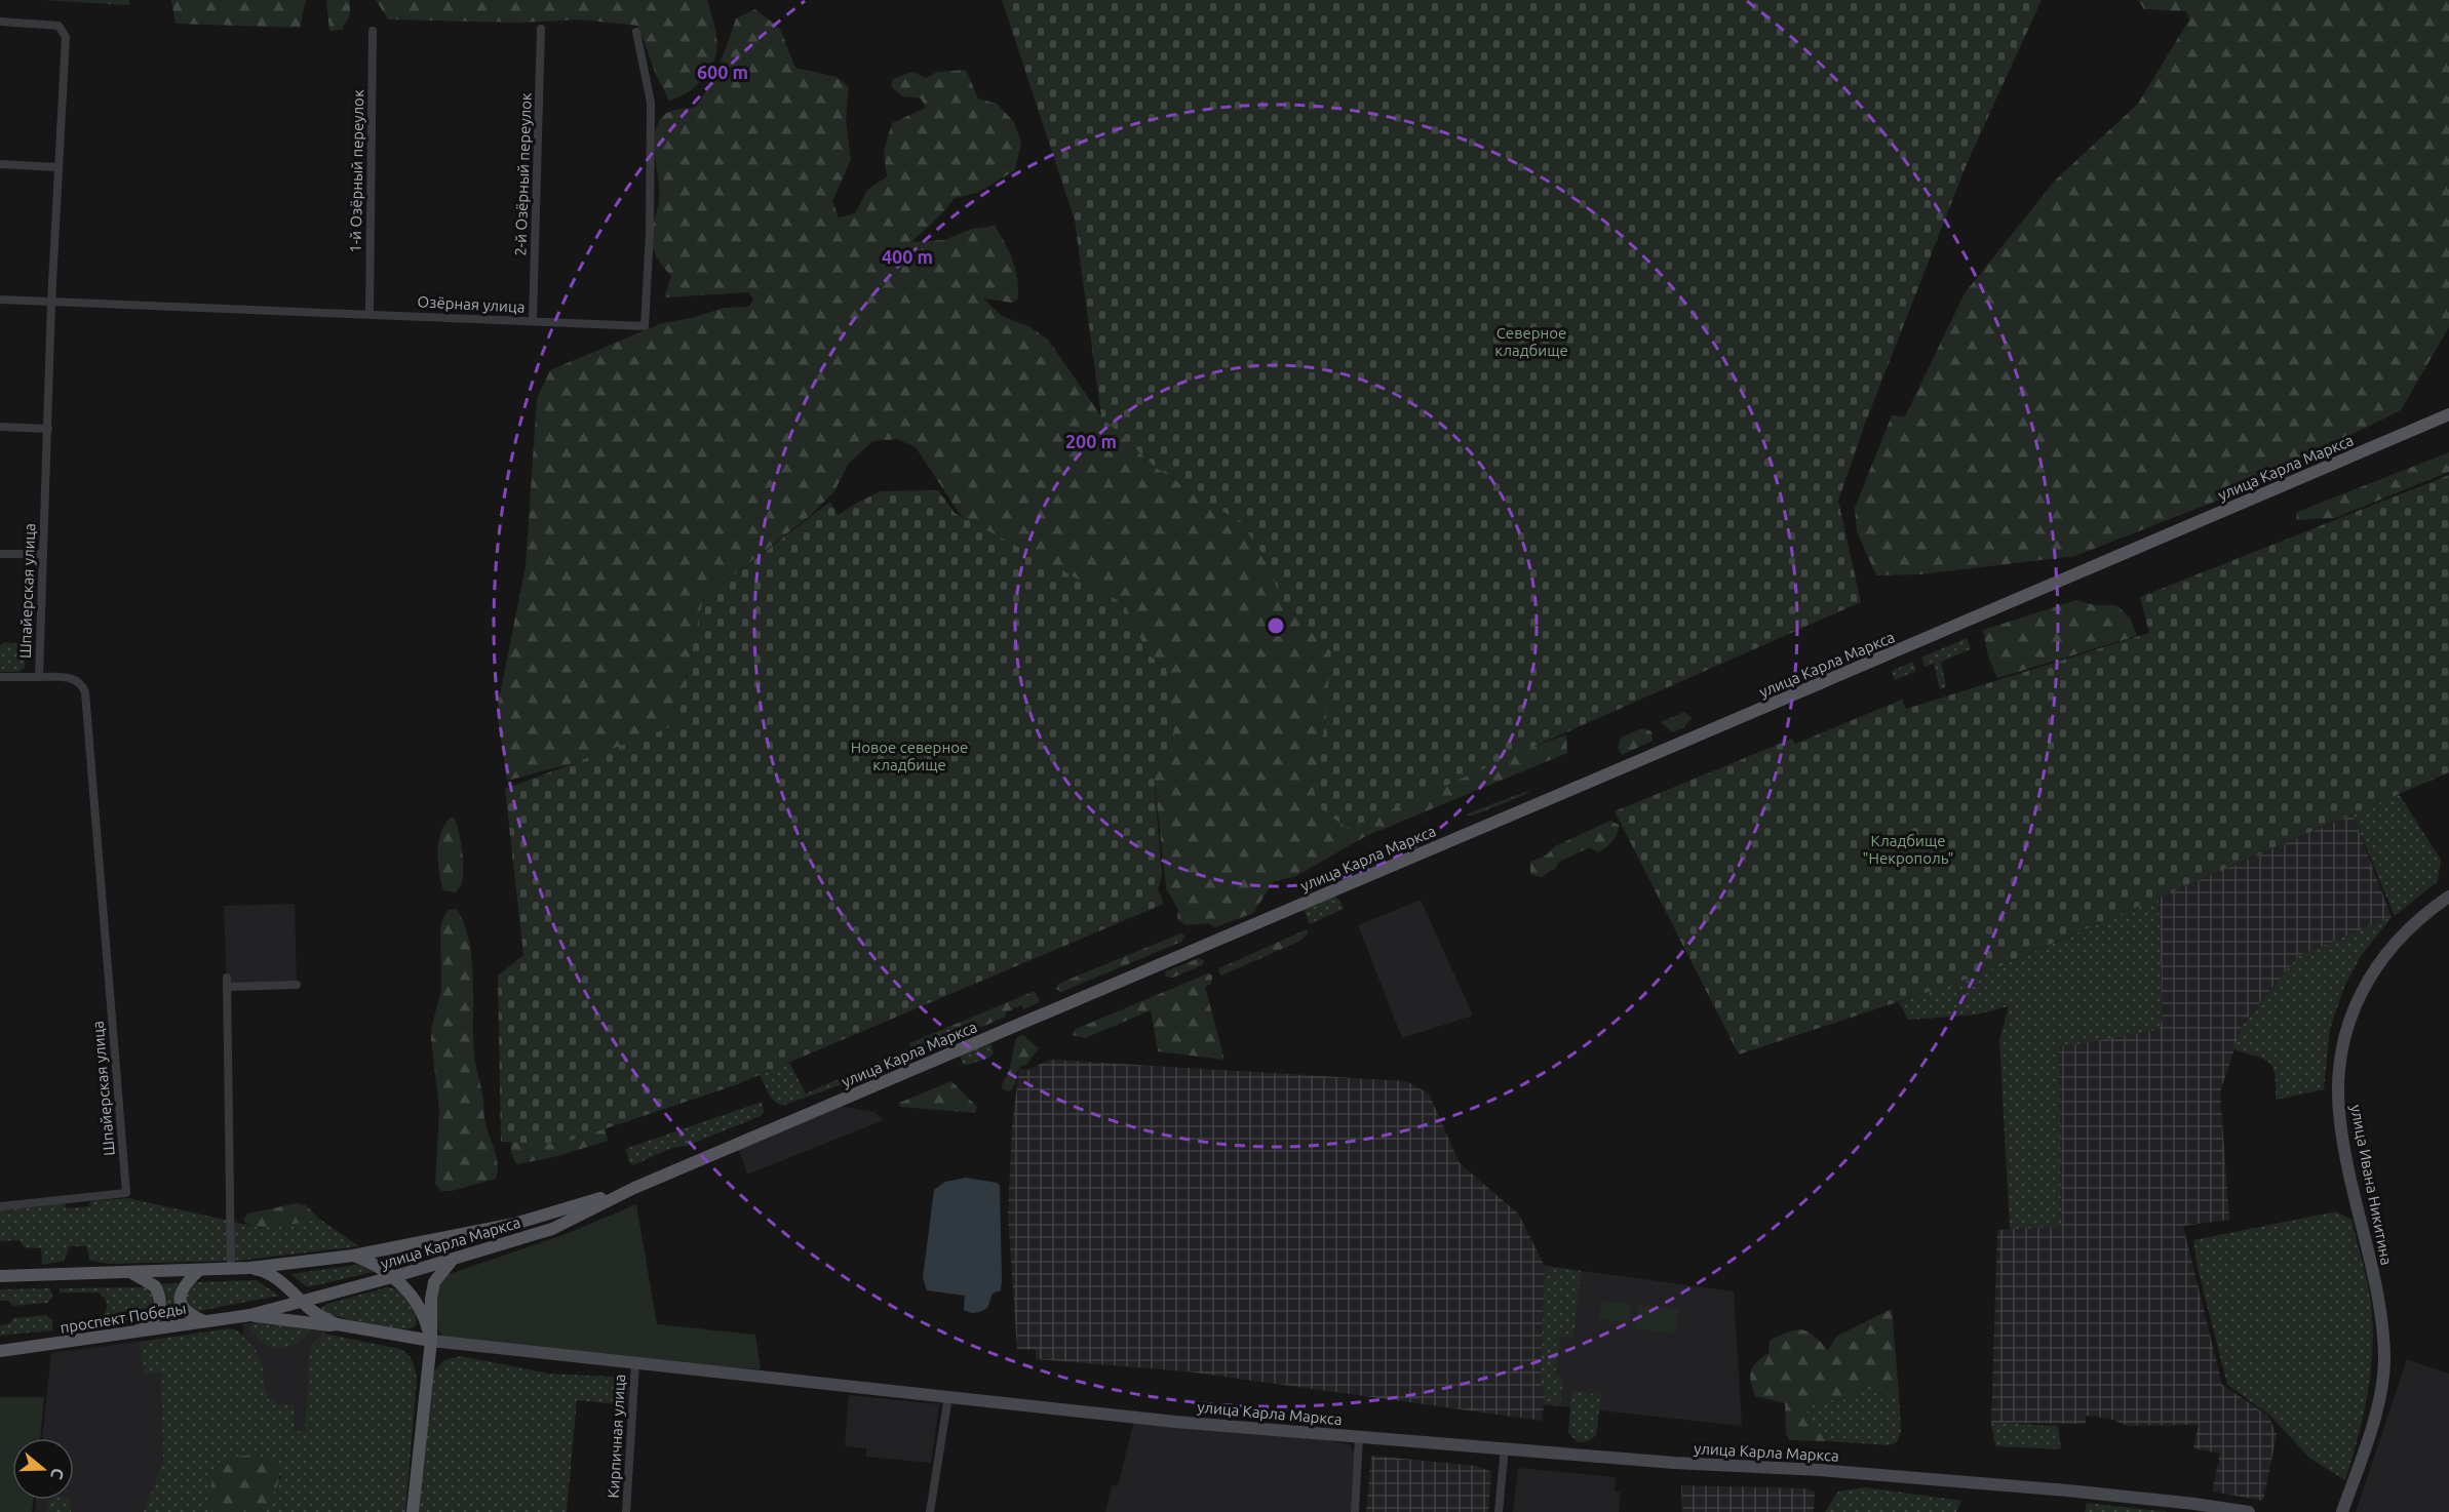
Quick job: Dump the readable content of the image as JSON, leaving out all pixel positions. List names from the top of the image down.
{
  "streets": {
    "main road": ["улица Карла Маркса", "улица Ивана Никитина", "проспект Победы"],
    "street": [
      "1-й Озёрный переулок",
      "2-й Озёрный переулок",
      "Озёрная улица",
      "Шпайерская улица",
      "Кирпичная улица"
    ]
  },
  "crossings": [
    ["1-й Озёрный переулок", "Озёрная улица"],
    ["2-й Озёрный переулок", "Озёрная улица"],
    ["Озёрная улица", "Шпайерская улица"],
    ["улица Карла Маркса", "проспект Победы"],
    ["улица Карла Маркса", "Кирпичная улица"]
  ],
  "parks": ["Северное кладбище", "Новое северное кладбище", "Кладбище \"Некрополь\""],
  "north": "right",
  "rings": ["600 m", "400 m", "200 m"]
}
